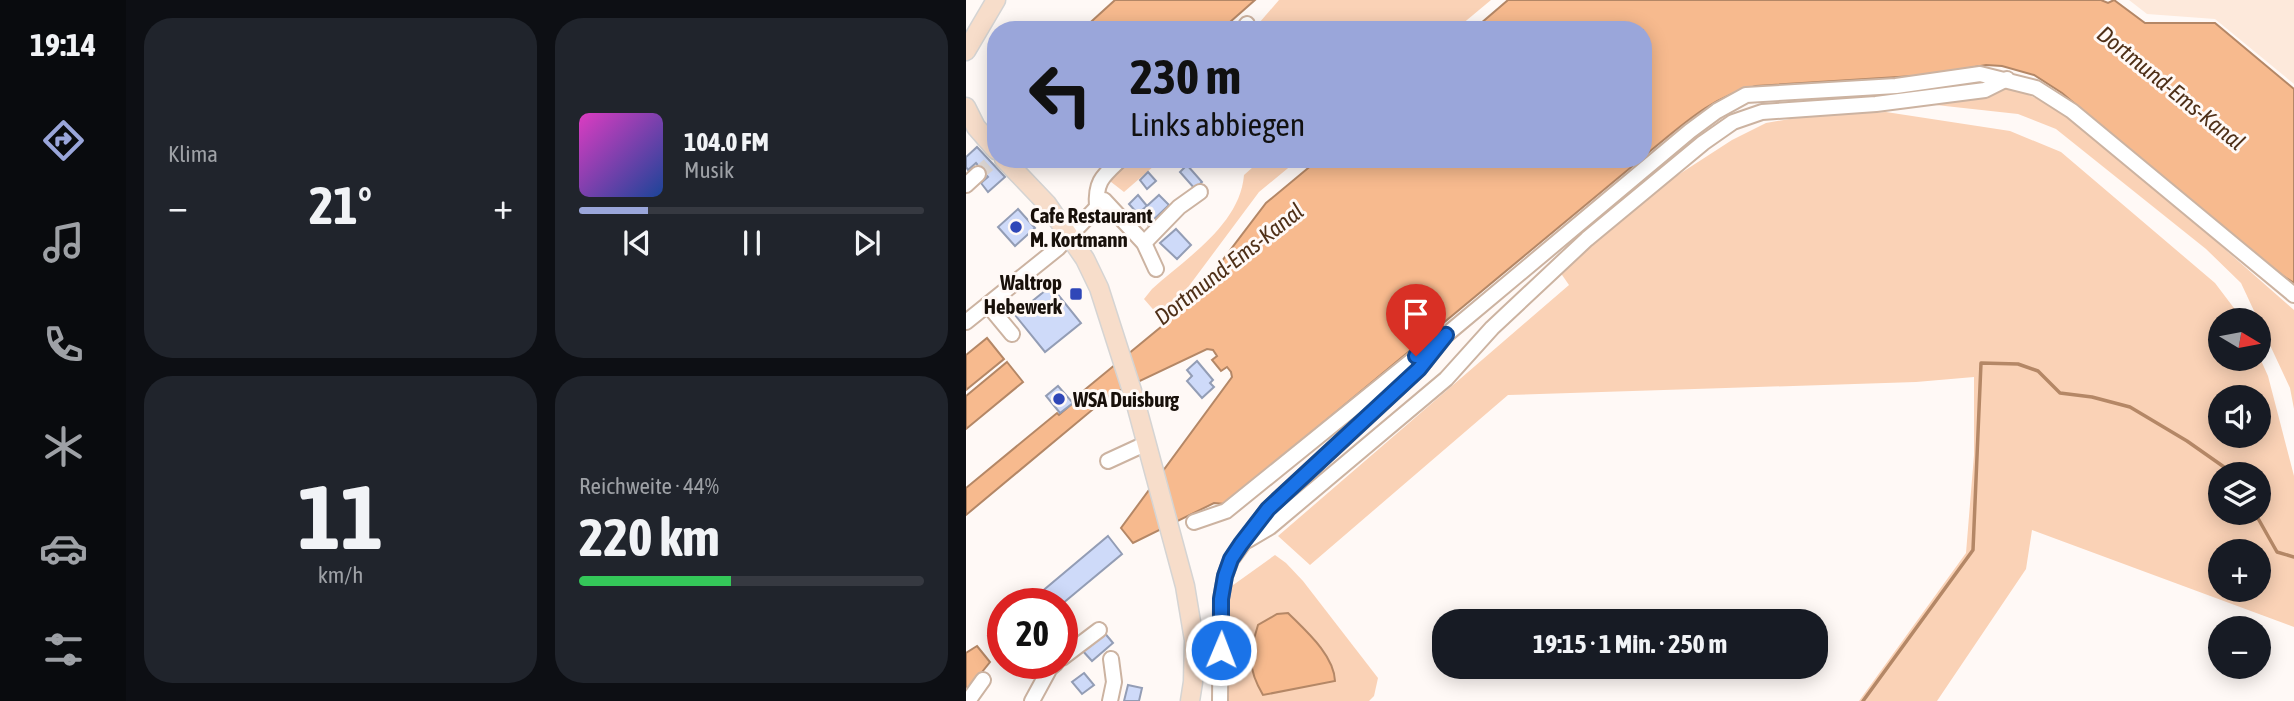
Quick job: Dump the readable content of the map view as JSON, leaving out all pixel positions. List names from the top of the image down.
{
  "water": ["Dortmund-Ems-Kanal"],
  "places": {
    "other": ["Cafe Restaurant M. Kortmann", "WSA Duisburg"],
    "transit": ["Waltrop Hebewerk"]
  },
  "north": "right",
  "page": {
    "tabs": "19:14",
    "tile": [
      "Klima",
      ["11", "km/h"],
      ["Reichweite · 44%", "220 km"]
    ],
    "turn": ["230 m", "Links abbiegen"],
    "song": ["104.0 FM", "Musik"],
    "heat": ["−", "21°", "+"],
    "map_buttons": ["+", "−"],
    "limit": "20",
    "trip": "19:15 · 1 Min. · 250 m"
  }
}
